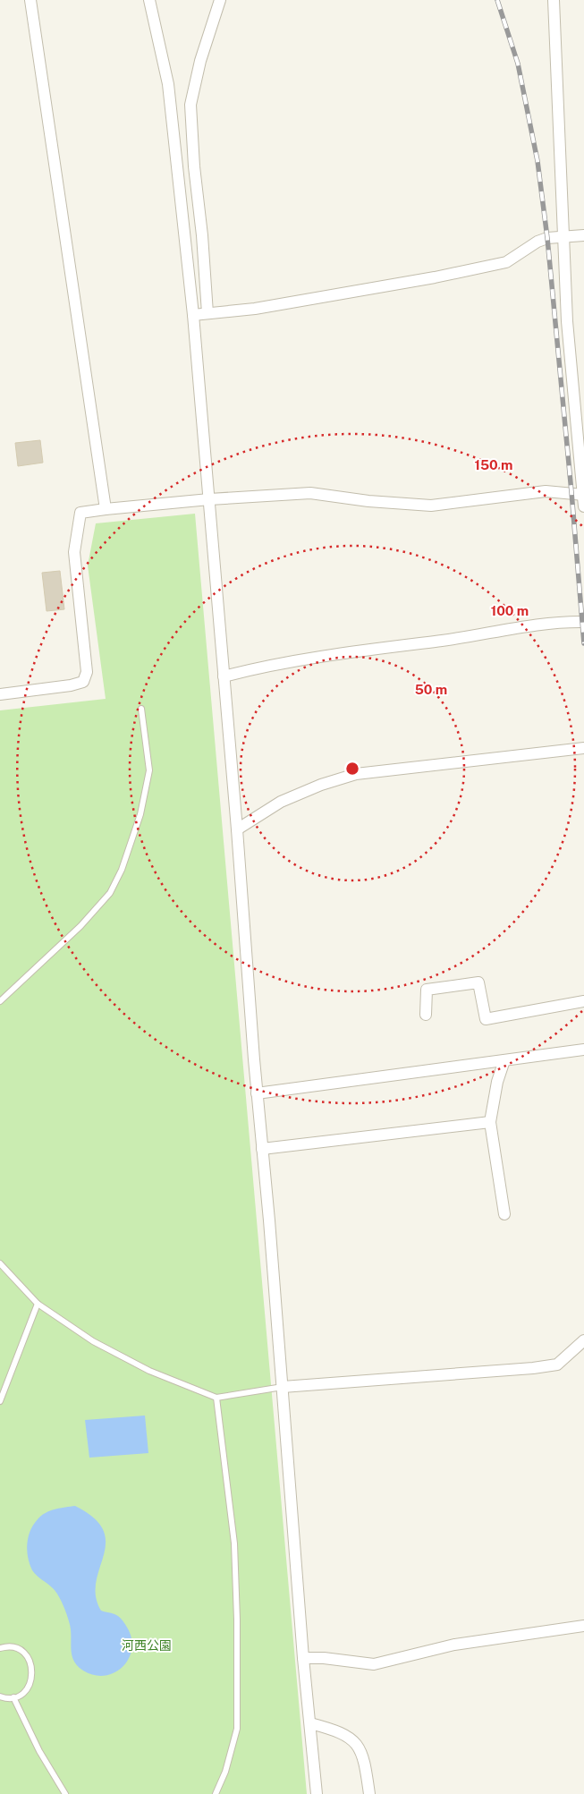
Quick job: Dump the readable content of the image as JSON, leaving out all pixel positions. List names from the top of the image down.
{
  "parks": ["河西公園"],
  "rings": ["150 m", "100 m", "50 m"]
}
